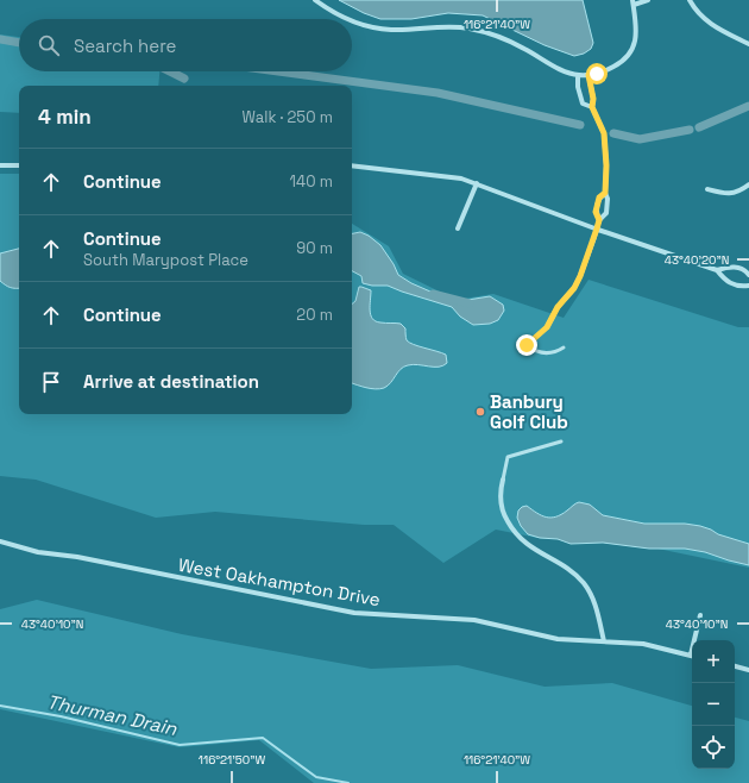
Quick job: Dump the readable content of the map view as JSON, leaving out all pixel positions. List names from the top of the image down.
{
  "streets": {
    "street": ["West Oakhampton Drive"]
  },
  "water": ["Thurman Drain"],
  "places": ["Banbury Golf Club"],
  "page": {
    "search": "Search here",
    "heading": ["4 min", "Walk · 250 m"],
    "list": [
      ["Continue", "140 m"],
      ["Continue", "South Marypost Place", "90 m"],
      ["Continue", "20 m"],
      "Arrive at destination"
    ],
    "map_buttons": ["+", "−"]
  },
  "coordinates": [
    "116°21'40\"W",
    "43°40'20\"N",
    "43°40'10\"N",
    "116°21'50\"W"
  ]
}
